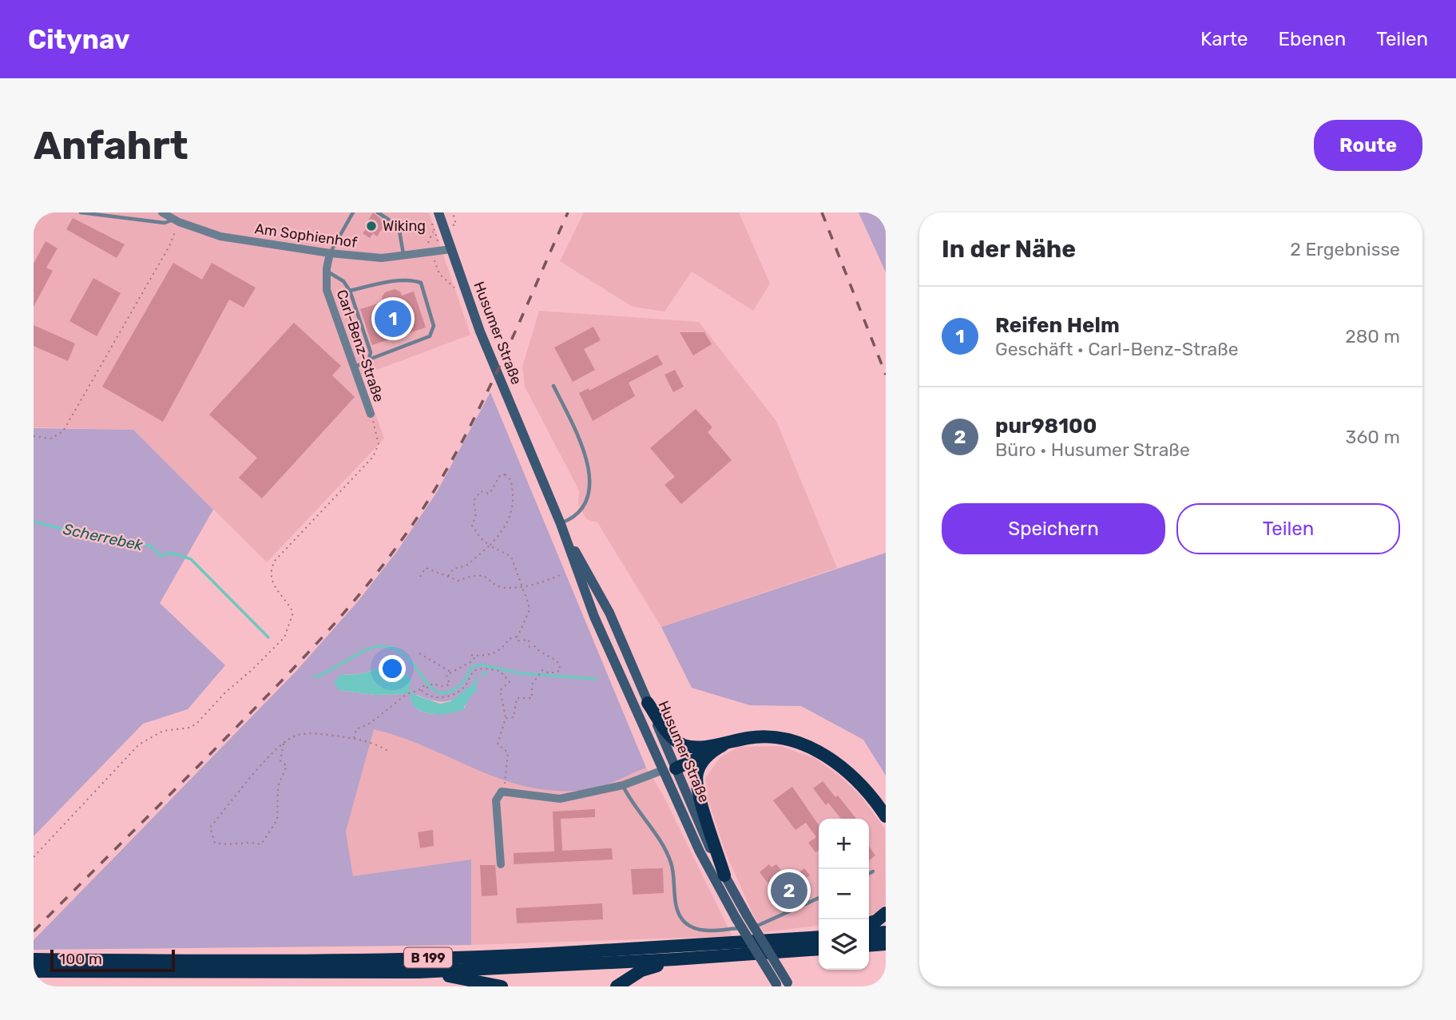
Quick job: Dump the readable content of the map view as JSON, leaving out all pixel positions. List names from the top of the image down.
{
  "streets": {
    "highway": ["B 199"],
    "main road": ["Husumer Straße"],
    "street": ["Am Sophienhof", "Carl-Benz-Straße"]
  },
  "crossings": [
    ["Am Sophienhof", "Husumer Straße"],
    ["Am Sophienhof", "Carl-Benz-Straße"]
  ],
  "water": ["Scherrebek"],
  "places": ["Wiking"],
  "scale_bar": "100 m",
  "page": {
    "header": "Citynav",
    "nav": ["Karte", "Ebenen", "Teilen"],
    "buttons": [
      "Route",
      ["Speichern", "Teilen"]
    ],
    "title": "Anfahrt",
    "heading": ["In der Nähe", "2 Ergebnisse"],
    "list": [
      {
        "mark": "1",
        "name": "Reifen Helm",
        "note": "Geschäft · Carl-Benz-Straße",
        "value": "280 m"
      },
      {
        "mark": "2",
        "name": "pur98100",
        "note": "Büro · Husumer Straße",
        "value": "360 m"
      }
    ],
    "pins": ["1", "2"],
    "map_buttons": ["+", "−"],
    "scale": "100 m"
  }
}
